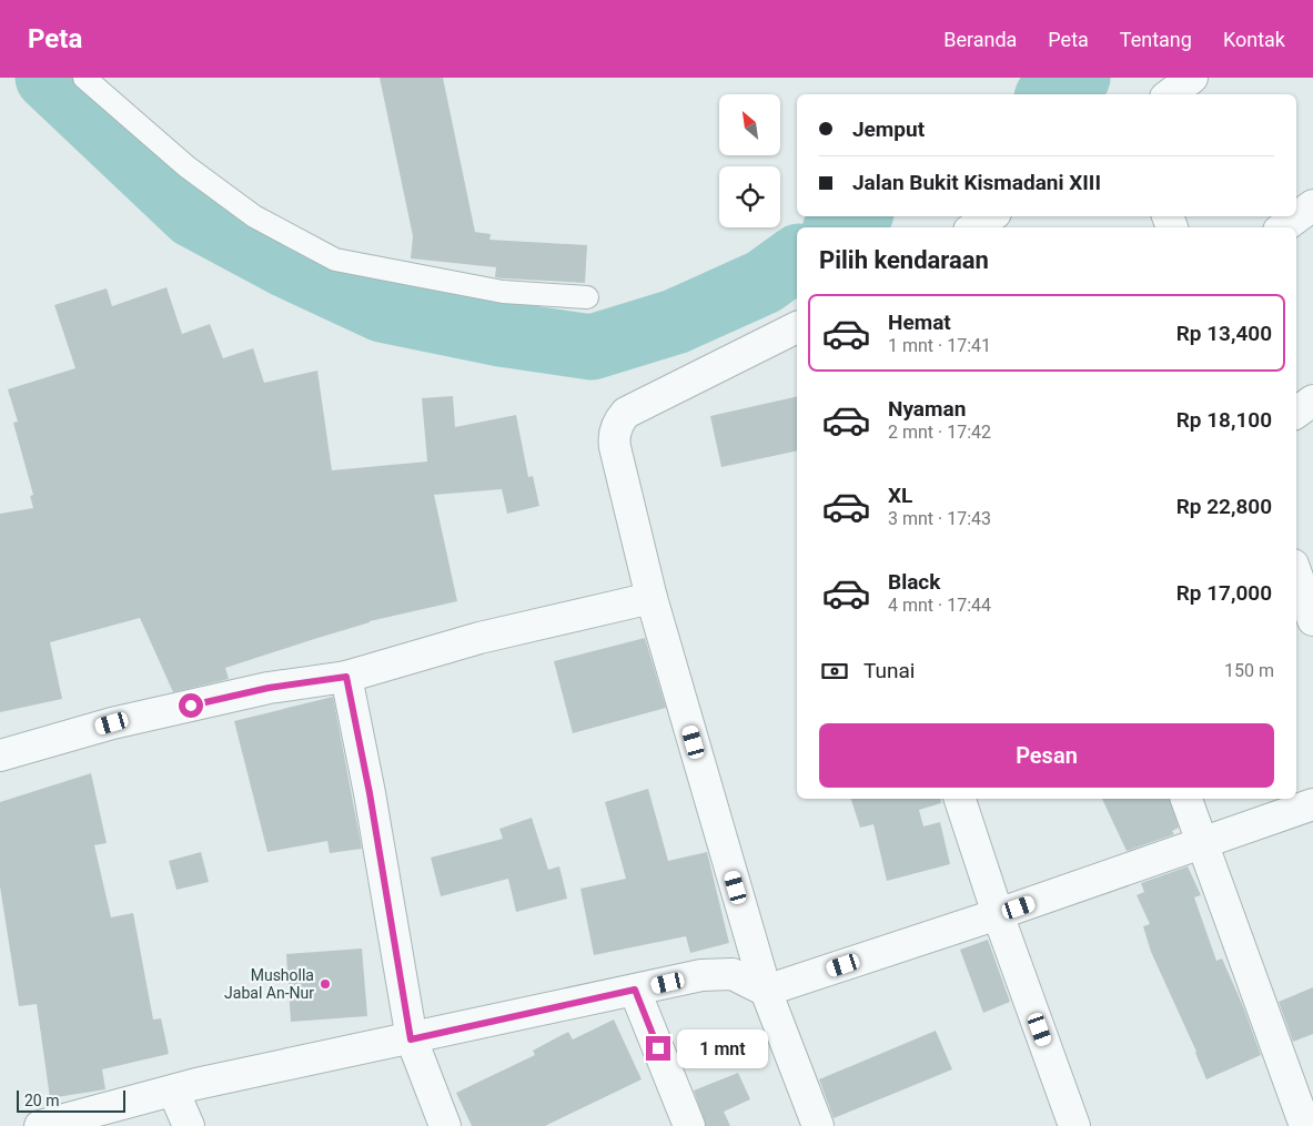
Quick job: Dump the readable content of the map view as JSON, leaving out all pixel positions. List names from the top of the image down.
{
  "places": ["Musholla Jabal An-Nur"],
  "scale_bar": "20 m",
  "north": "top left",
  "page": {
    "header": "Peta",
    "nav": [
      "Beranda",
      "Peta",
      "Tentang",
      "Kontak"
    ],
    "banner": ["Jemput", "Jalan Bukit Kismadani XIII"],
    "heading": "Pilih kendaraan",
    "list": [
      {
        "name": "Hemat",
        "note": "1 mnt · 17:41",
        "value": "Rp 13,400"
      },
      {
        "name": "Nyaman",
        "note": "2 mnt · 17:42",
        "value": "Rp 18,100"
      },
      {
        "name": "XL",
        "note": "3 mnt · 17:43",
        "value": "Rp 22,800"
      },
      {
        "name": "Black",
        "note": "4 mnt · 17:44",
        "value": "Rp 17,000"
      }
    ],
    "pay": ["Tunai", "150 m"],
    "buttons": "Pesan",
    "bubble": "1 mnt",
    "scale": "20 m"
  }
}
